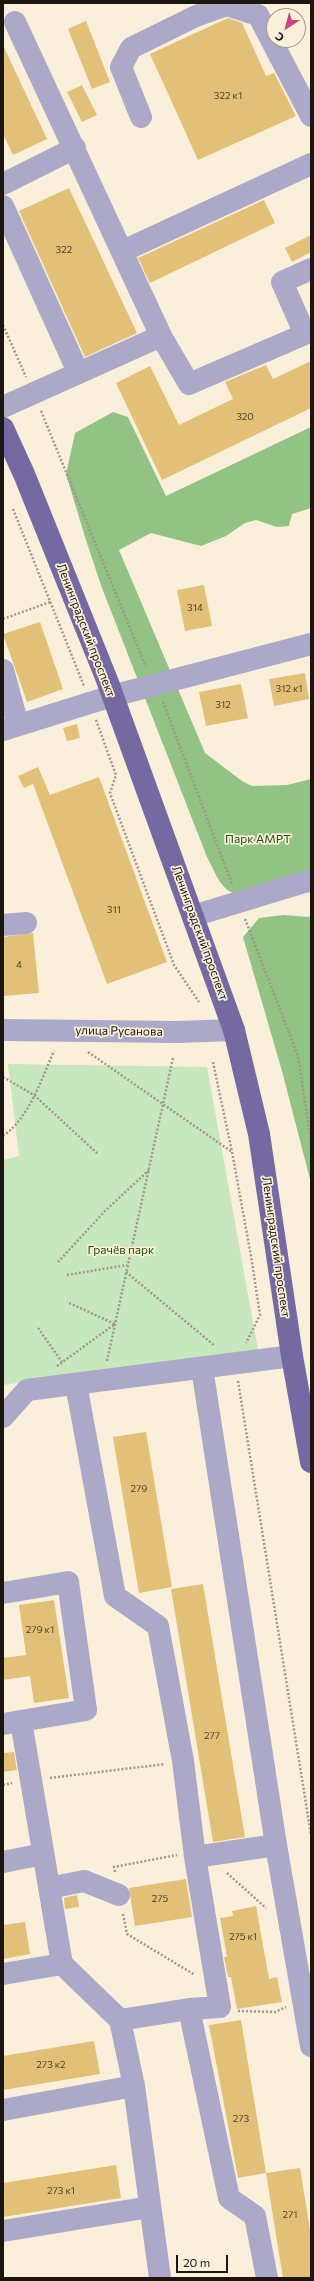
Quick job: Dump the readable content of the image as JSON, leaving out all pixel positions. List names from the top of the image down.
{
  "streets": {
    "main road": ["Ленинградский проспект"],
    "street": ["улица Русанова"]
  },
  "crossings": [
    ["Ленинградский проспект", "улица Русанова"]
  ],
  "parks": ["Парк АМРТ", "Грачёв парк"],
  "house_numbers": [
    "322 к1",
    "322",
    "320",
    "314",
    "312 к1",
    "312",
    "311",
    "4",
    "279",
    "279 к1",
    "277",
    "275",
    "275 к1",
    "273 к2",
    "273",
    "273 к1",
    "271"
  ],
  "scale_bar": "20 m",
  "north": "bottom left"
}
